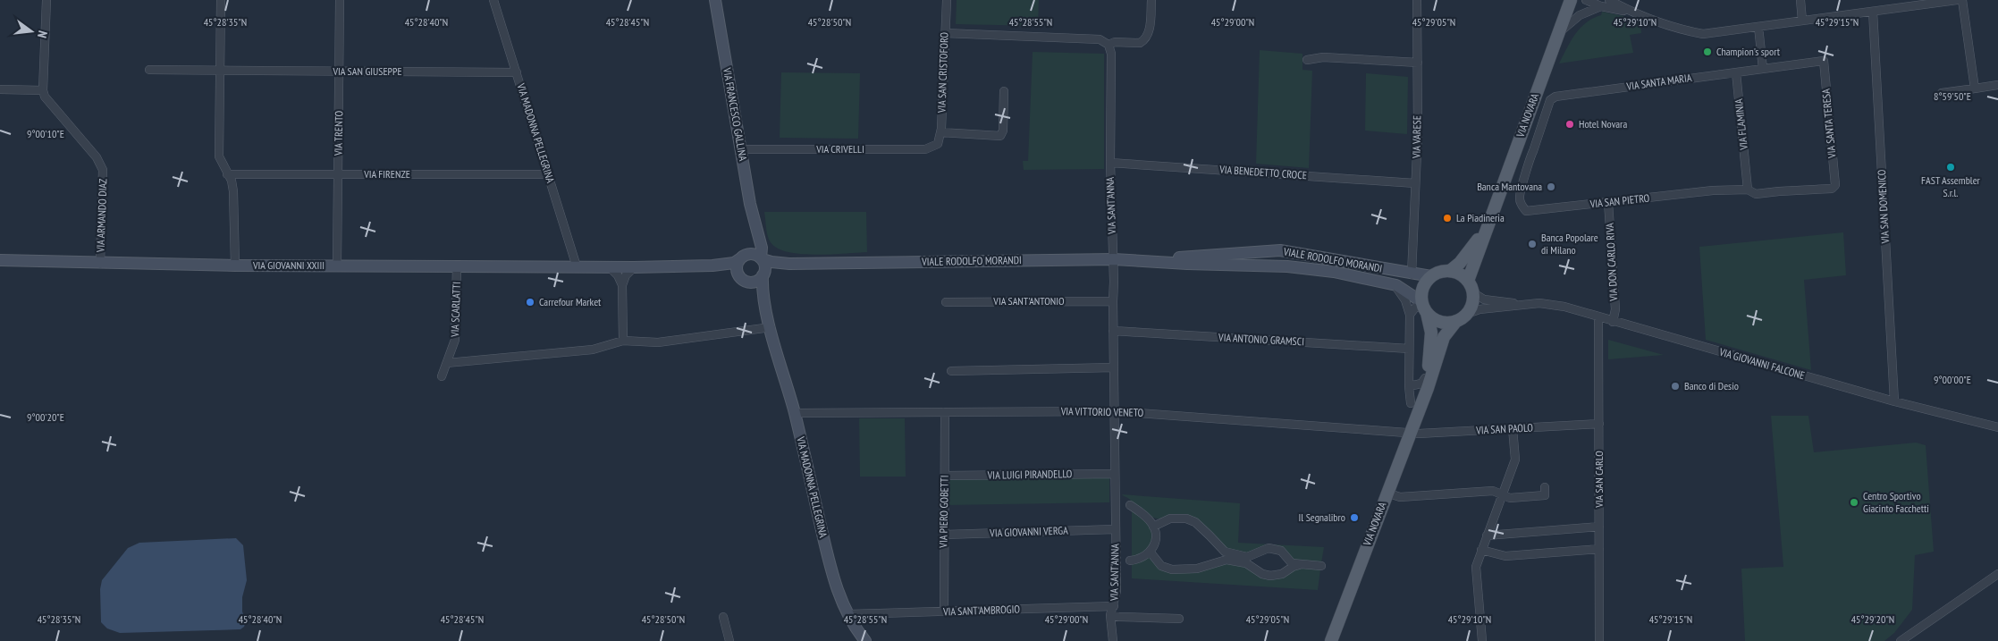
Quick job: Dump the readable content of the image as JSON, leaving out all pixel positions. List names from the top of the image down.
{
  "streets": {
    "main road": ["VIA NOVARA"],
    "street": [
      "VIA SAN GIUSEPPE",
      "VIA SAN CRISTOFORO",
      "VIA SANTA MARIA",
      "VIA FRANCESCO GALLINA",
      "VIA SANTA TERESA",
      "VIA FLAMINIA",
      "VIA TRENTO",
      "VIA MADONNA PELLEGRINA",
      "VIA VARESE",
      "VIA CRIVELLI",
      "VIA BENEDETTO CROCE",
      "VIA FIRENZE",
      "VIA SAN PIETRO",
      "VIA SANT'ANNA",
      "VIA SAN DOMENICO",
      "VIA ARMANDO DIAZ",
      "VIALE RODOLFO MORANDI",
      "VIA DON CARLO RIVA",
      "VIA GIOVANNI XXIII",
      "VIA SANT'ANTONIO",
      "VIA SCARLATTI",
      "VIA ANTONIO GRAMSCI",
      "VIA GIOVANNI FALCONE",
      "VIA VITTORIO VENETO",
      "VIA SAN PAOLO",
      "VIA LUIGI PIRANDELLO",
      "VIA SAN CARLO",
      "VIA PIERO GOBETTI",
      "VIA GIOVANNI VERGA",
      "VIA SANT'AMBROGIO"
    ]
  },
  "crossings": [
    ["VIA SAN GIUSEPPE", "VIA TRENTO"],
    ["VIA SAN GIUSEPPE", "VIA MADONNA PELLEGRINA"],
    ["VIA SAN CRISTOFORO", "VIA CRIVELLI"],
    ["VIA SANTA MARIA", "VIA SANTA TERESA"],
    ["VIA SANTA MARIA", "VIA FLAMINIA"],
    ["VIA SANTA MARIA", "VIA SAN PIETRO"],
    ["VIA FRANCESCO GALLINA", "VIA MADONNA PELLEGRINA"],
    ["VIA FRANCESCO GALLINA", "VIA CRIVELLI"],
    ["VIA FRANCESCO GALLINA", "VIALE RODOLFO MORANDI"],
    ["VIA NOVARA", "VIALE RODOLFO MORANDI"],
    ["VIA NOVARA", "VIA GIOVANNI FALCONE"],
    ["VIA NOVARA", "VIA VITTORIO VENETO"],
    ["VIA NOVARA", "VIA SAN PAOLO"],
    ["VIA SANTA TERESA", "VIA SAN PIETRO"],
    ["VIA FLAMINIA", "VIA SAN PIETRO"],
    ["VIA TRENTO", "VIA FIRENZE"],
    ["VIA TRENTO", "VIA GIOVANNI XXIII"],
    ["VIA MADONNA PELLEGRINA", "VIA FIRENZE"],
    ["VIA MADONNA PELLEGRINA", "VIALE RODOLFO MORANDI"],
    ["VIA MADONNA PELLEGRINA", "VIA GIOVANNI XXIII"],
    ["VIA MADONNA PELLEGRINA", "VIA VITTORIO VENETO"],
    ["VIA MADONNA PELLEGRINA", "VIA SANT'AMBROGIO"],
    ["VIA VARESE", "VIA BENEDETTO CROCE"],
    ["VIA VARESE", "VIALE RODOLFO MORANDI"],
    ["VIA BENEDETTO CROCE", "VIA SANT'ANNA"],
    ["VIA SAN PIETRO", "VIA DON CARLO RIVA"],
    ["VIA SANT'ANNA", "VIALE RODOLFO MORANDI"],
    ["VIA SANT'ANNA", "VIA SANT'ANTONIO"],
    ["VIA SANT'ANNA", "VIA ANTONIO GRAMSCI"],
    ["VIA SANT'ANNA", "VIA VITTORIO VENETO"],
    ["VIA SANT'ANNA", "VIA LUIGI PIRANDELLO"],
    ["VIA SANT'ANNA", "VIA GIOVANNI VERGA"],
    ["VIA SANT'ANNA", "VIA SANT'AMBROGIO"],
    ["VIA SAN DOMENICO", "VIA GIOVANNI FALCONE"],
    ["VIA ARMANDO DIAZ", "VIA GIOVANNI XXIII"],
    ["VIALE RODOLFO MORANDI", "VIA GIOVANNI FALCONE"],
    ["VIA DON CARLO RIVA", "VIA GIOVANNI FALCONE"],
    ["VIA GIOVANNI XXIII", "VIA SCARLATTI"],
    ["VIA GIOVANNI FALCONE", "VIA SAN CARLO"],
    ["VIA VITTORIO VENETO", "VIA SAN PAOLO"],
    ["VIA VITTORIO VENETO", "VIA PIERO GOBETTI"],
    ["VIA SAN PAOLO", "VIA SAN CARLO"],
    ["VIA LUIGI PIRANDELLO", "VIA PIERO GOBETTI"],
    ["VIA PIERO GOBETTI", "VIA GIOVANNI VERGA"],
    ["VIA PIERO GOBETTI", "VIA SANT'AMBROGIO"]
  ],
  "places": [
    "Champion's sport",
    "Hotel Novara",
    "FAST Assembler S.r.l.",
    "Banca Mantovana",
    "La Piadineria",
    "Banca Popolare di Milano",
    "Carrefour Market",
    "Banco di Desio",
    "Centro Sportivo Giacinto Facchetti",
    "Il Segnalibro"
  ],
  "north": "right",
  "coordinates": [
    "45°28'35\"N",
    "45°28'40\"N",
    "45°28'45\"N",
    "45°28'50\"N",
    "45°28'55\"N",
    "45°29'00\"N",
    "45°29'05\"N",
    "45°29'10\"N",
    "45°29'15\"N",
    "8°59'50\"E",
    "9°00'10\"E",
    "9°00'00\"E",
    "9°00'20\"E",
    "45°29'20\"N"
  ]
}
